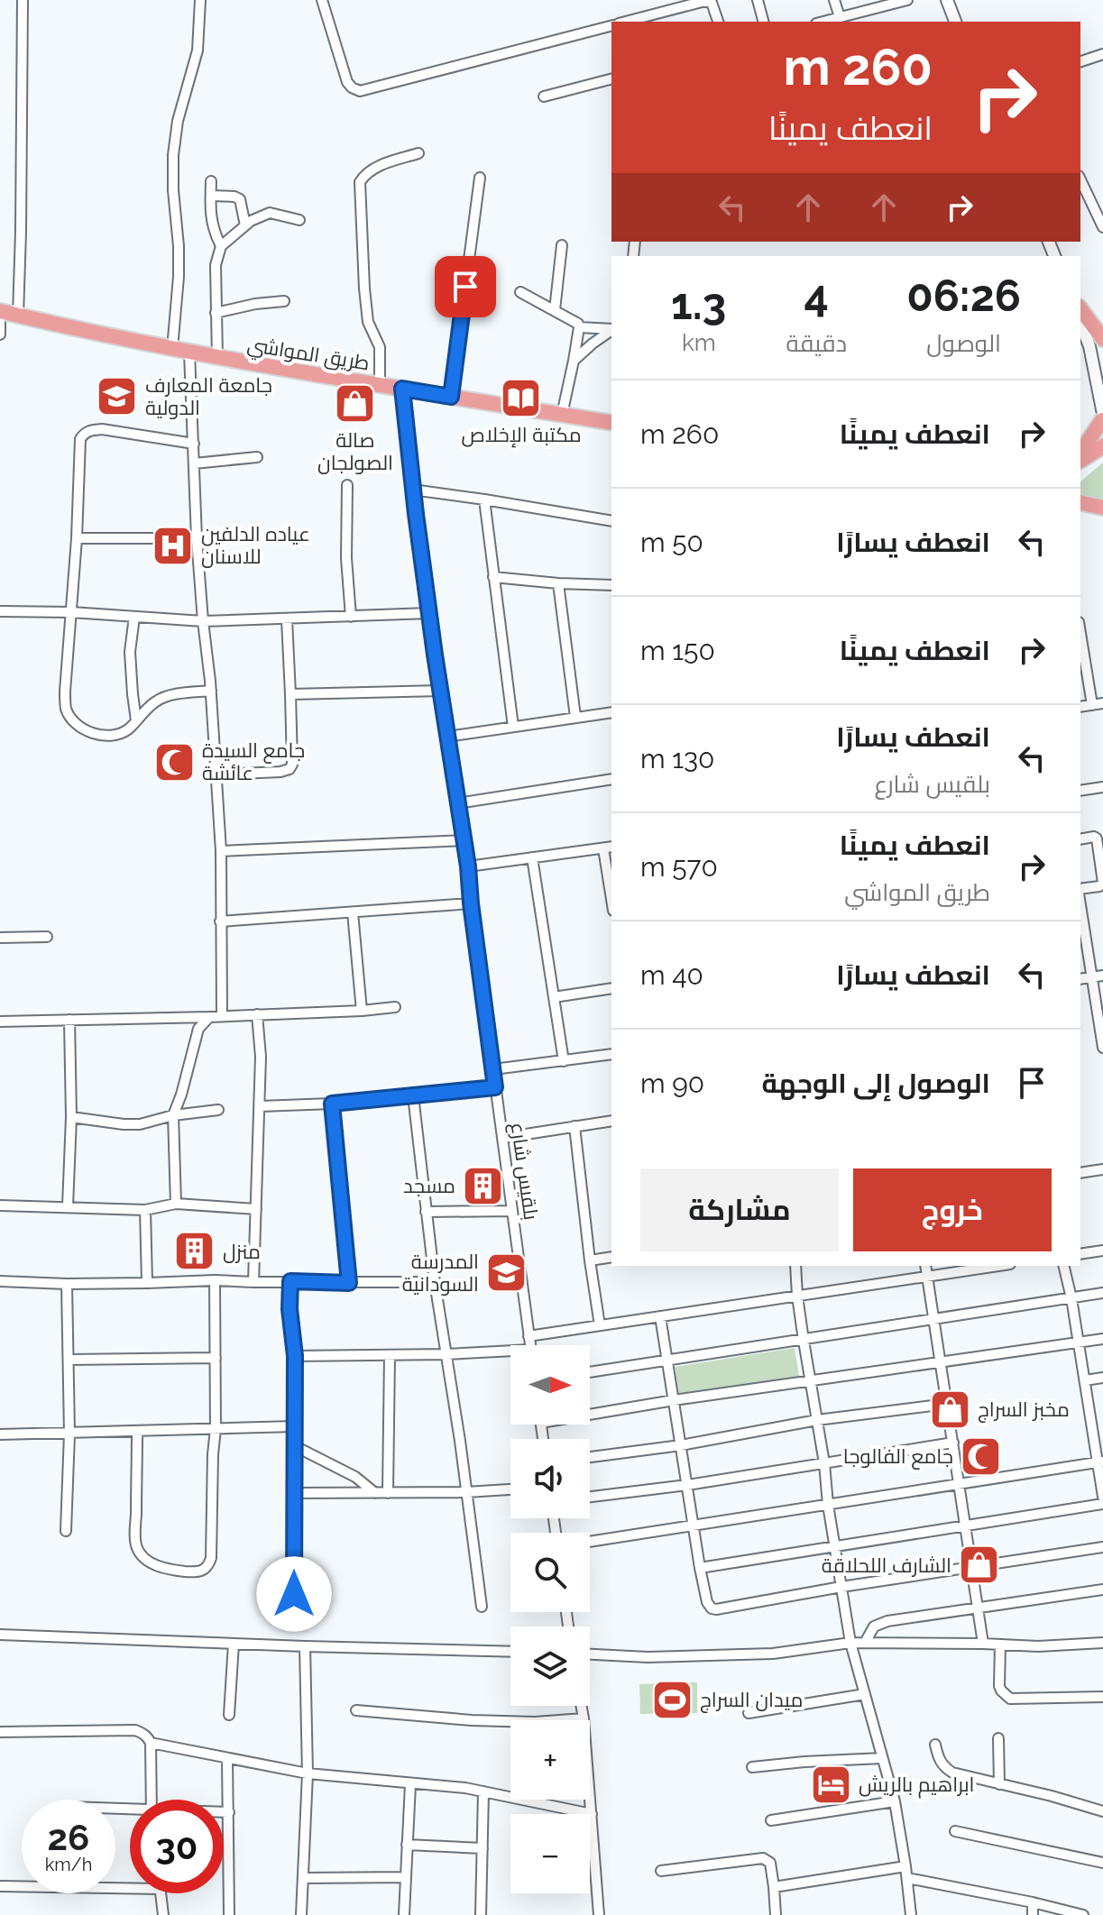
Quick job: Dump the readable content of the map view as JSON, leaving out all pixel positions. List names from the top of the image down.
{
  "streets": {
    "main road": ["طريق المواشي"],
    "street": ["بلقيس شارع"]
  },
  "crossings": [
    ["طريق المواشي", "بلقيس شارع"]
  ],
  "places": {
    "school or university": ["جامعة المعارف الدولية", "المدرسة السودانية"],
    "library": ["مكتبة الإخلاص"],
    "shop": ["صالة الصولجان", "مخبز السراج", "الشارف اللحلاقة"],
    "hospital": ["عياده الدلفين للاسنان"],
    "mosque": ["جامع السيدة عائشة", "جامع الفالوجا"],
    "building": ["مسجد", "منزل"],
    "sports": ["ميدان السراج"],
    "hotel": ["ابراهيم بالريش"]
  },
  "north": "right",
  "page": {
    "turn": ["260 m", "انعطف يمينًا"],
    "eta": [
      "06:26",
      "الوصول",
      "4",
      "دقيقة",
      "1.3",
      "km"
    ],
    "list": [
      {
        "name": "انعطف يمينًا",
        "value": "260 m"
      },
      {
        "name": "انعطف يسارًا",
        "value": "50 m"
      },
      {
        "name": "انعطف يمينًا",
        "value": "150 m"
      },
      {
        "name": "انعطف يسارًا",
        "note": "بلقيس شارع",
        "value": "130 m"
      },
      {
        "name": "انعطف يمينًا",
        "note": "طريق المواشي",
        "value": "570 m"
      },
      {
        "name": "انعطف يسارًا",
        "value": "40 m"
      },
      {
        "name": "الوصول إلى الوجهة",
        "value": "90 m"
      }
    ],
    "buttons": ["خروج", "مشاركة"],
    "map_buttons": ["+", "−"],
    "speed": "26 km/h",
    "limit": "30"
  }
}
